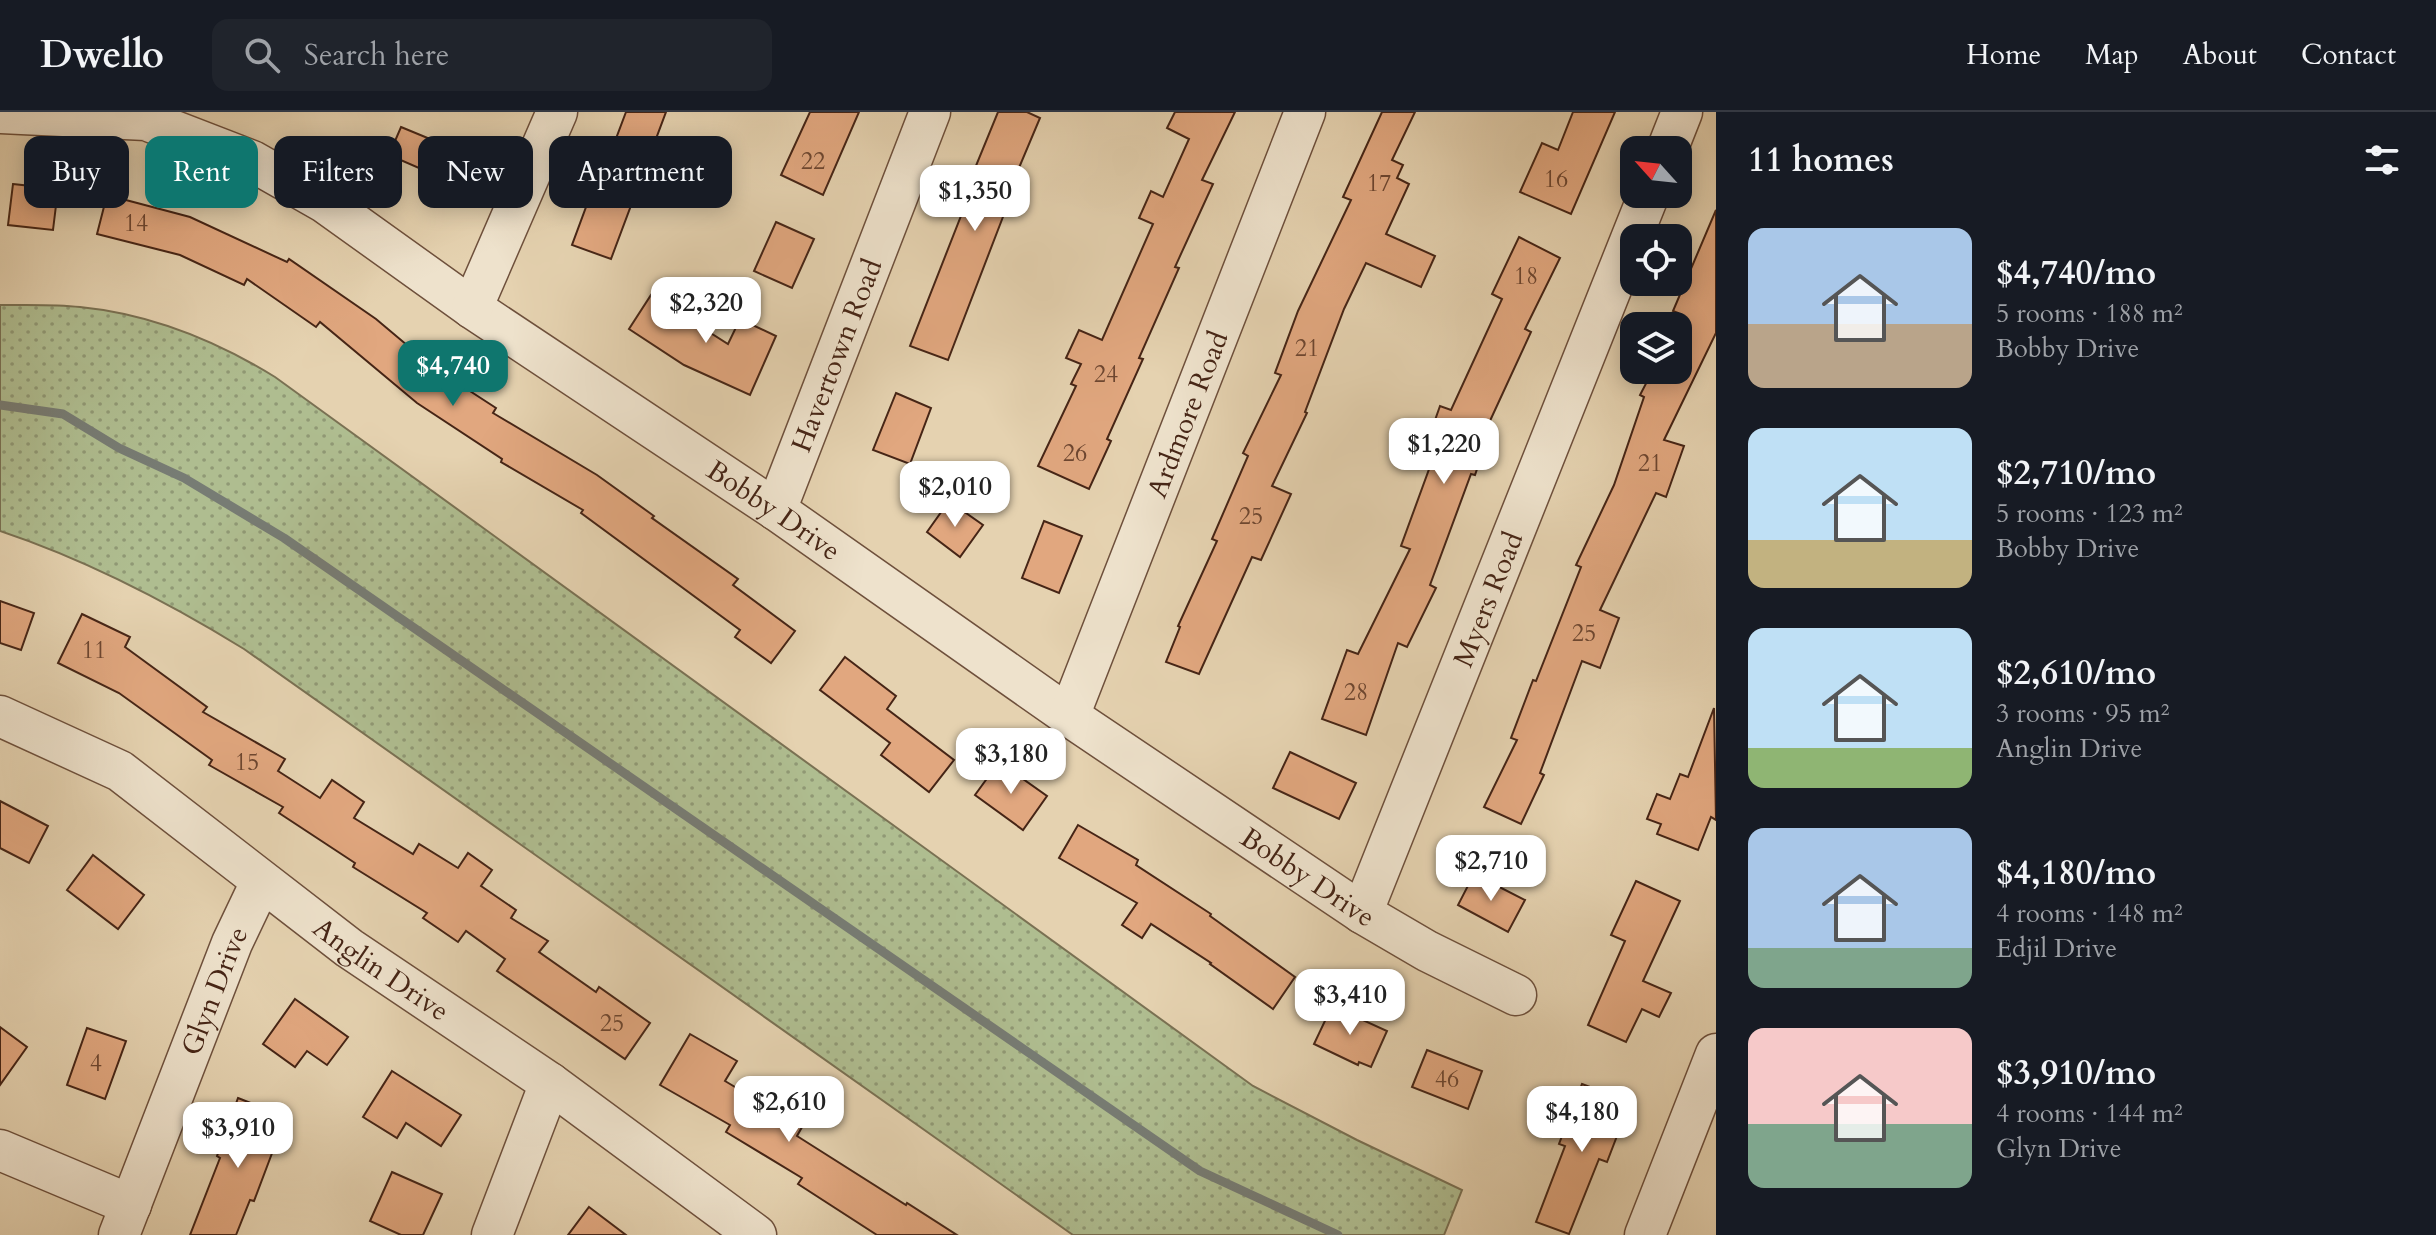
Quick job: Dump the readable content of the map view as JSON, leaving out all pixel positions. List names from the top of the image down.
{
  "streets": {
    "street": [
      "Havertown Road",
      "Ardmore Road",
      "Bobby Drive",
      "Myers Road",
      "Anglin Drive",
      "Glyn Drive"
    ]
  },
  "crossings": [
    ["Havertown Road", "Bobby Drive"],
    ["Ardmore Road", "Bobby Drive"],
    ["Bobby Drive", "Myers Road"],
    ["Anglin Drive", "Glyn Drive"]
  ],
  "house_numbers": [
    "22",
    "16",
    "17",
    "14",
    "18",
    "21",
    "24",
    "26",
    "21",
    "25",
    "25",
    "11",
    "28",
    "15",
    "25",
    "4",
    "46"
  ],
  "north": "top left",
  "page": {
    "header": "Dwello",
    "search": "Search here",
    "nav": [
      "Home",
      "Map",
      "About",
      "Contact"
    ],
    "heading": "11 homes",
    "chip": [
      "Buy",
      "Rent",
      "Filters",
      "New",
      "Apartment"
    ],
    "price": [
      "$1,350",
      "$2,320",
      "$4,740",
      "$1,220",
      "$2,010",
      "$3,180",
      "$2,710",
      "$3,410",
      "$2,610",
      "$4,180",
      "$3,910"
    ],
    "list": [
      {
        "name": "$4,740/mo",
        "note": "5 rooms · 188 m² · Bobby Drive"
      },
      {
        "name": "$2,710/mo",
        "note": "5 rooms · 123 m² · Bobby Drive"
      },
      {
        "name": "$2,610/mo",
        "note": "3 rooms · 95 m² · Anglin Drive"
      },
      {
        "name": "$4,180/mo",
        "note": "4 rooms · 148 m² · Edjil Drive"
      },
      {
        "name": "$3,910/mo",
        "note": "4 rooms · 144 m² · Glyn Drive"
      }
    ]
  }
}
